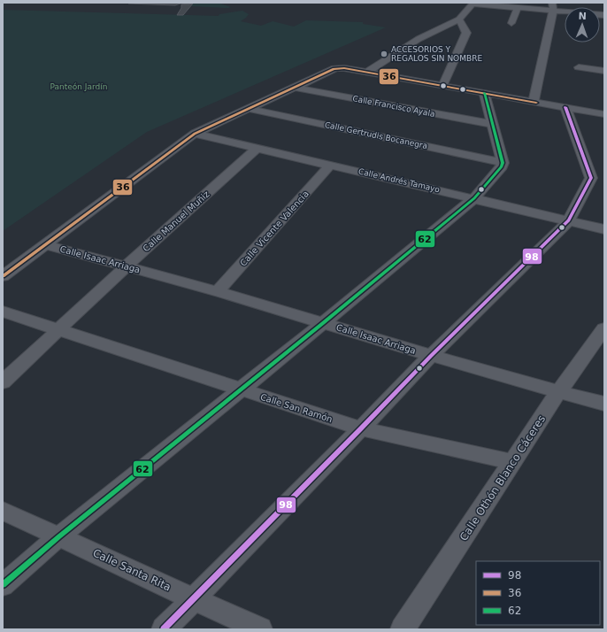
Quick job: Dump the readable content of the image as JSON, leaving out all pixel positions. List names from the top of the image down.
{
  "streets": {
    "street": [
      "Calle Francisco Ayala",
      "Calle Gertrudis Bocanegra",
      "Calle Andrés Tamayo",
      "Calle Manuel Muñiz",
      "Calle Vicente Valencia",
      "Calle Isaac Arriaga",
      "Calle San Ramón",
      "Calle Othón Blanco Cáceres",
      "Calle Santa Rita"
    ]
  },
  "crossings": [
    ["Calle Andrés Tamayo", "Calle Manuel Muñiz"],
    ["Calle Andrés Tamayo", "Calle Vicente Valencia"],
    ["Calle Manuel Muñiz", "Calle Isaac Arriaga"],
    ["Calle Manuel Muñiz", "Calle San Ramón"],
    ["Calle Vicente Valencia", "Calle Isaac Arriaga"],
    ["Calle Isaac Arriaga", "Calle Othón Blanco Cáceres"],
    ["Calle San Ramón", "Calle Othón Blanco Cáceres"]
  ],
  "parks": ["Panteón Jardín"],
  "places": ["ACCESORIOS Y REGALOS SIN NOMBRE"],
  "lines": ["transit line 36", "transit line 62", "transit line 98"],
  "legend": ["98", "36", "62"],
  "north": "top"
}
